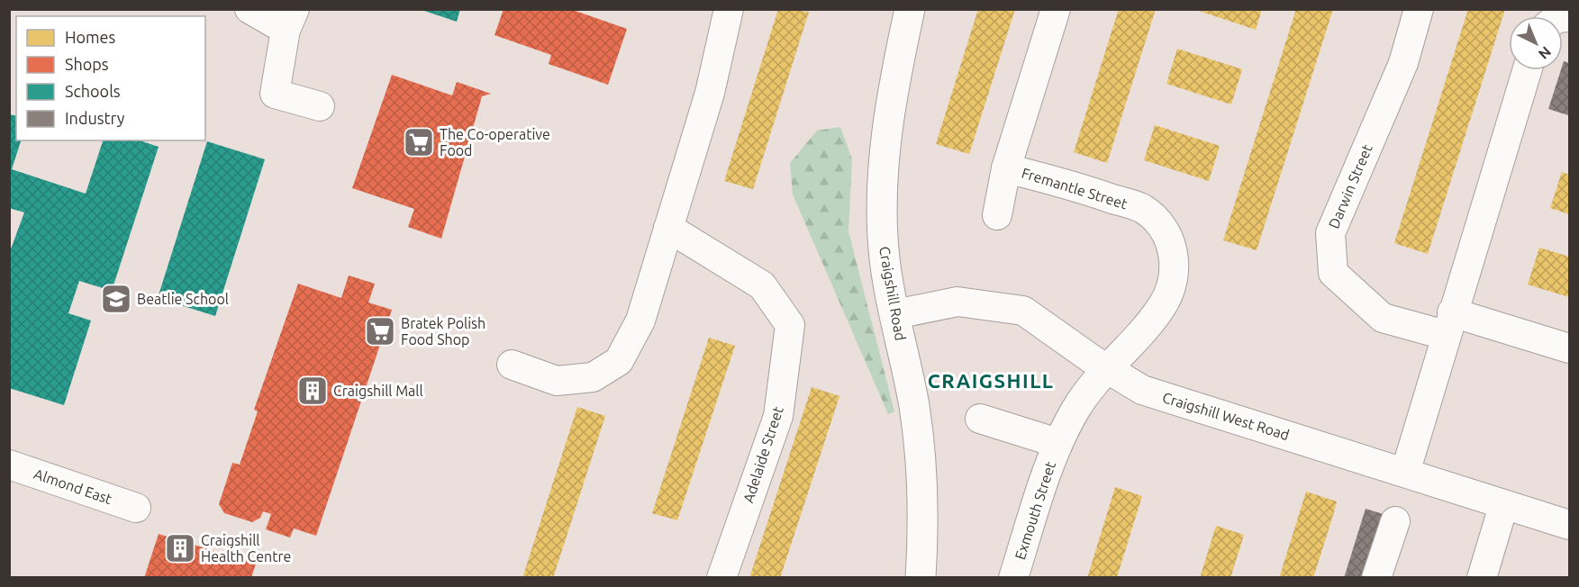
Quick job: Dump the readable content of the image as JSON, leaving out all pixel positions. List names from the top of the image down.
{
  "streets": {
    "street": [
      "Darwin Street",
      "Fremantle Street",
      "Craigshill Road",
      "Craigshill West Road",
      "Adelaide Street",
      "Almond East",
      "Exmouth Street"
    ]
  },
  "crossings": [
    ["Fremantle Street", "Craigshill West Road"],
    ["Fremantle Street", "Exmouth Street"],
    ["Craigshill Road", "Craigshill West Road"],
    ["Craigshill West Road", "Exmouth Street"]
  ],
  "districts": ["CRAIGSHILL"],
  "places": {
    "supermarket": ["The Co-operative Food", "Bratek Polish Food Shop"],
    "school or university": ["Beatlie School"],
    "building": ["Craigshill Mall", "Craigshill Health Centre"]
  },
  "legend": [
    "Homes",
    "Shops",
    "Schools",
    "Industry"
  ],
  "north": "bottom right"
}
